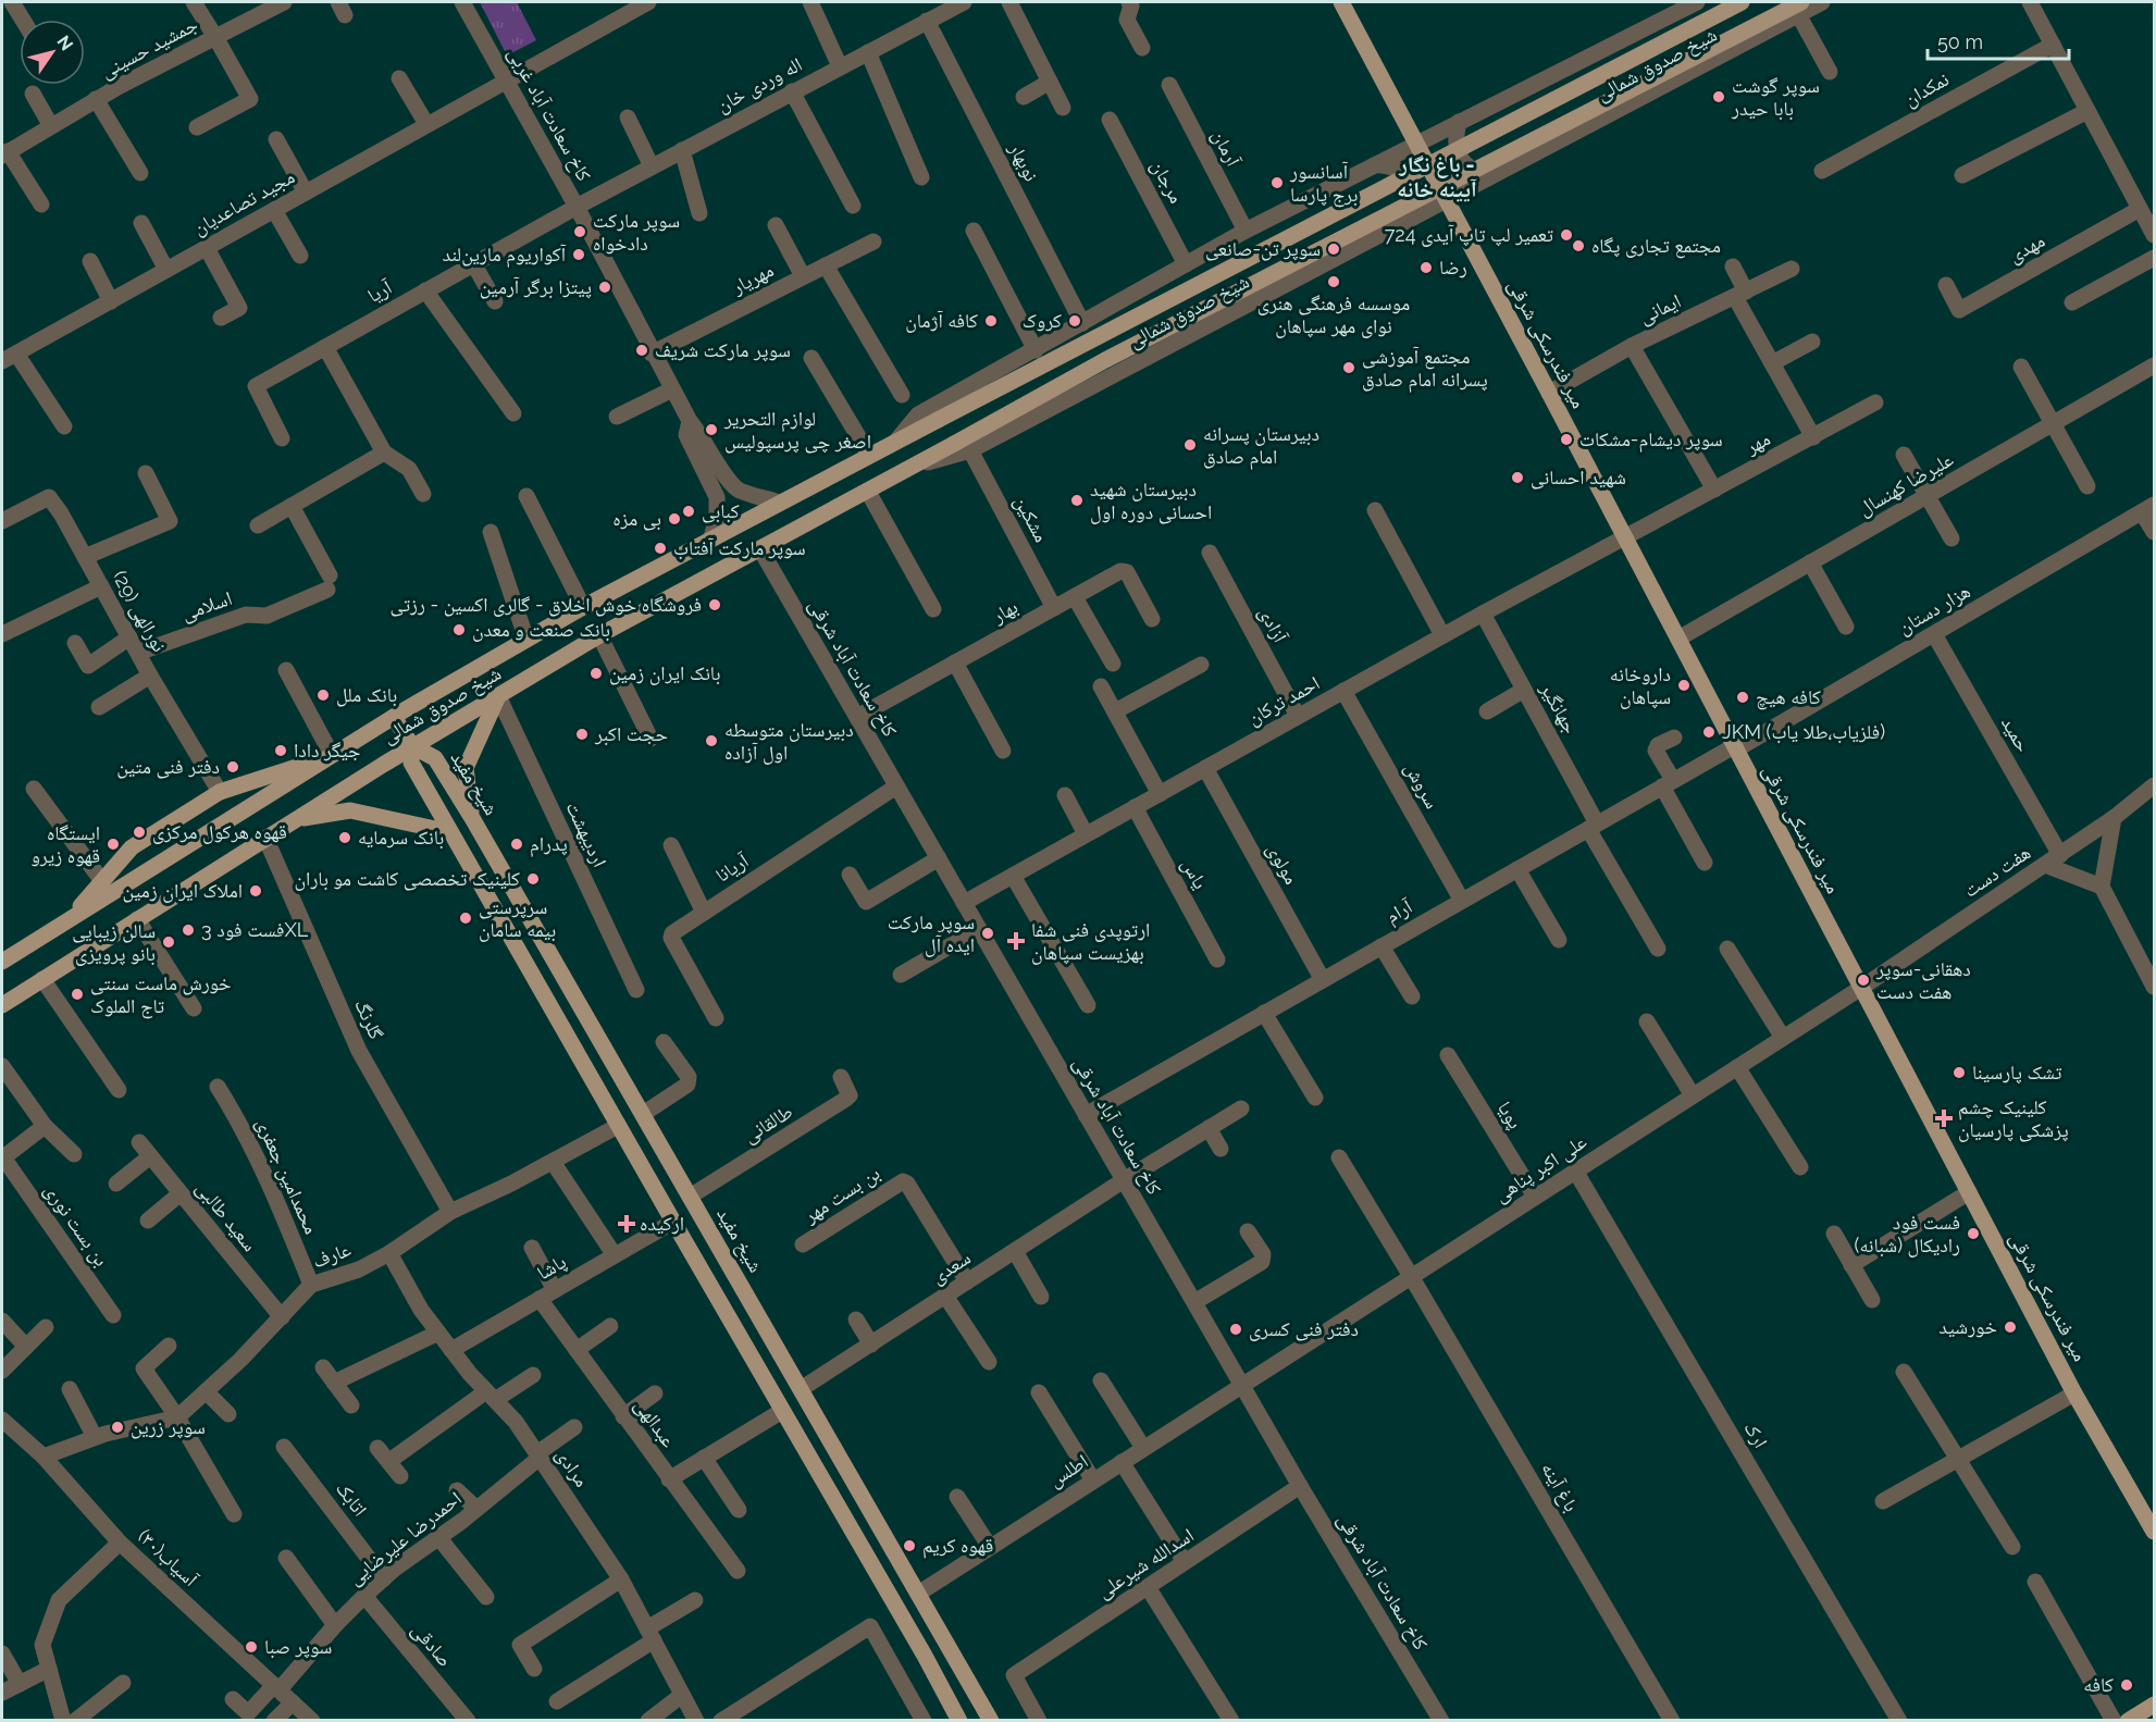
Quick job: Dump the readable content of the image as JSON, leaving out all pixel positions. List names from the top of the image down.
{
  "streets": {
    "main road": ["شیخ صدوق شمالی", "میر فندرسکی شرقی", "شیخ مفید"],
    "street": [
      "جمشید حسینی",
      "اله وردی خان",
      "نمکدان",
      "کاخ سعادت آباد غربی",
      "آرمان",
      "نوبهار",
      "مرجان",
      "مجید تصاعدیان",
      "مهدی",
      "مهریار",
      "آریا",
      "ایمانی",
      "مهر",
      "علیرضا کهنسال",
      "مشکین",
      "اسلامی",
      "هزار دستان",
      "نورالهی (29)",
      "بهار",
      "آزادی",
      "کاخ سعادت آباد شرقی",
      "احمد ترکان",
      "جهانگیر",
      "حمید",
      "سروش",
      "اردیبهشت",
      "مولوی",
      "آریانا",
      "هفت دست",
      "یاس",
      "آرام",
      "گلرنگ",
      "پویا",
      "طالقانی",
      "علی اکبر پناهی",
      "محمدامین جعفری",
      "بن بست مهر",
      "سعید طالبی",
      "بن بست نوری",
      "عارف",
      "پاشا",
      "سعدی",
      "عبدالهی",
      "ارک",
      "مرادی",
      "اطلس",
      "باغ آینه",
      "اتابک",
      "احمدرضا علیرضایی",
      "آسیاب(۳۰)",
      "اسدالله شیرعلی",
      "صادقی"
    ]
  },
  "crossings": [
    ["شیخ صدوق شمالی", "آرمان"],
    ["شیخ صدوق شمالی", "نوبهار"],
    ["شیخ صدوق شمالی", "مرجان"],
    ["شیخ صدوق شمالی", "میر فندرسکی شرقی"],
    ["شیخ صدوق شمالی", "مشکین"],
    ["شیخ صدوق شمالی", "کاخ سعادت آباد شرقی"],
    ["شیخ صدوق شمالی", "شیخ مفید"],
    ["شیخ صدوق شمالی", "اردیبهشت"],
    ["شیخ صدوق شمالی", "گلرنگ"],
    ["اله وردی خان", "کاخ سعادت آباد غربی"],
    ["اله وردی خان", "نوبهار"],
    ["اله وردی خان", "آریا"],
    ["کاخ سعادت آباد غربی", "مجید تصاعدیان"],
    ["کاخ سعادت آباد غربی", "مهریار"],
    ["کاخ سعادت آباد غربی", "آریا"],
    ["ایمانی", "میر فندرسکی شرقی"],
    ["میر فندرسکی شرقی", "مهر"],
    ["میر فندرسکی شرقی", "علیرضا کهنسال"],
    ["میر فندرسکی شرقی", "هزار دستان"],
    ["میر فندرسکی شرقی", "احمد ترکان"],
    ["میر فندرسکی شرقی", "هفت دست"],
    ["میر فندرسکی شرقی", "آرام"],
    ["میر فندرسکی شرقی", "علی اکبر پناهی"],
    ["مهر", "احمد ترکان"],
    ["مشکین", "بهار"],
    ["اسلامی", "نورالهی (29)"],
    ["هزار دستان", "حمید"],
    ["هزار دستان", "آرام"],
    ["بهار", "کاخ سعادت آباد شرقی"],
    ["آزادی", "احمد ترکان"],
    ["کاخ سعادت آباد شرقی", "احمد ترکان"],
    ["کاخ سعادت آباد شرقی", "آریانا"],
    ["کاخ سعادت آباد شرقی", "آرام"],
    ["کاخ سعادت آباد شرقی", "علی اکبر پناهی"],
    ["کاخ سعادت آباد شرقی", "سعدی"],
    ["کاخ سعادت آباد شرقی", "اطلس"],
    ["کاخ سعادت آباد شرقی", "اسدالله شیرعلی"],
    ["احمد ترکان", "جهانگیر"],
    ["احمد ترکان", "سروش"],
    ["احمد ترکان", "مولوی"],
    ["احمد ترکان", "یاس"],
    ["جهانگیر", "آرام"],
    ["حمید", "هفت دست"],
    ["شیخ مفید", "طالقانی"],
    ["شیخ مفید", "سعدی"],
    ["شیخ مفید", "اطلس"],
    ["سروش", "آرام"],
    ["مولوی", "آرام"],
    ["هفت دست", "علی اکبر پناهی"],
    ["گلرنگ", "عارف"],
    ["پویا", "علی اکبر پناهی"],
    ["علی اکبر پناهی", "ارک"],
    ["علی اکبر پناهی", "اطلس"],
    ["علی اکبر پناهی", "باغ آینه"],
    ["محمدامین جعفری", "عارف"],
    ["بن بست مهر", "سعدی"],
    ["سعید طالبی", "عارف"],
    ["عارف", "مرادی"],
    ["عارف", "آسیاب(۳۰)"],
    ["پاشا", "عبدالهی"],
    ["پاشا", "مرادی"],
    ["مرادی", "احمدرضا علیرضایی"],
    ["اتابک", "احمدرضا علیرضایی"],
    ["احمدرضا علیرضایی", "آسیاب(۳۰)"],
    ["احمدرضا علیرضایی", "صادقی"]
  ],
  "districts": ["باغ نگار - آیینه خانه"],
  "places": {
    "other": [
      "سوپر گوشت بابا حیدر",
      "آسانسور برج پارسا",
      "سوپر مارکت دادخواه",
      "تعمیر لپ تاپ آیدی 724",
      "مجتمع تجاری پگاه",
      "سوپر تن-صانعی",
      "آکواریوم مارین‌لند",
      "رضا",
      "موسسه فرهنگی هنری نوای مهر سپاهان",
      "پيتزا برگر آرمين",
      "کافه آژمان",
      "کروک",
      "سوپر مارکت شریف",
      "مجتمع آموزشی پسرانه امام صادق",
      "لوازم التحریر اصغر چی پرسپولیس",
      "سوپر دیشام-مشکات",
      "دبیرستان پسرانه امام صادق",
      "شهید احسانی",
      "دبیرستان شهید احسانى دوره اول",
      "کبابی",
      "بی مزه",
      "سوپر مارکت آفتاب",
      "فروشگاه خوش اخلاق - گالری اکسین - رزتی",
      "بانک صنعت و معدن",
      "بانک ایران زمین",
      "داروخانه سپاهان",
      "بانک ملل",
      "کافه هیچ",
      "JKM (فلزیاب،طلا یاب)",
      "حجت اکبر",
      "دبیرستان متوسطه اول آزاده",
      "جیگر دادا",
      "دفتر فنی متین",
      "قهوه هرکول مرکزی",
      "بانک سرمایه",
      "ایستگاه قهوه زیرو",
      "پدرام",
      "کلینیک تخصصی کاشت مو باران",
      "املاک ایران زمین",
      "سرپرستی بیمه سامان",
      "فست فود 3XL",
      "سوپر مارکت ایده آل",
      "سالن زیبایی بانو پرویزی",
      "دهقانی-سوپر هفت دست",
      "خورش ماست سنتی تاج الملوک",
      "تشک پارسینا",
      "فست فود رادیکال (شبانه)",
      "خورشید",
      "دفتر فنی کسری",
      "سوپر زرین",
      "قهوه کریم",
      "سوپر صبا",
      "کافه"
    ],
    "health": ["ارتوپدی فنی شفا بهزیست سپاهان", "کلینیک چشم پزشکی پارسیان", "ارکیده"]
  },
  "scale_bar": "50 m",
  "north": "top right"
}
